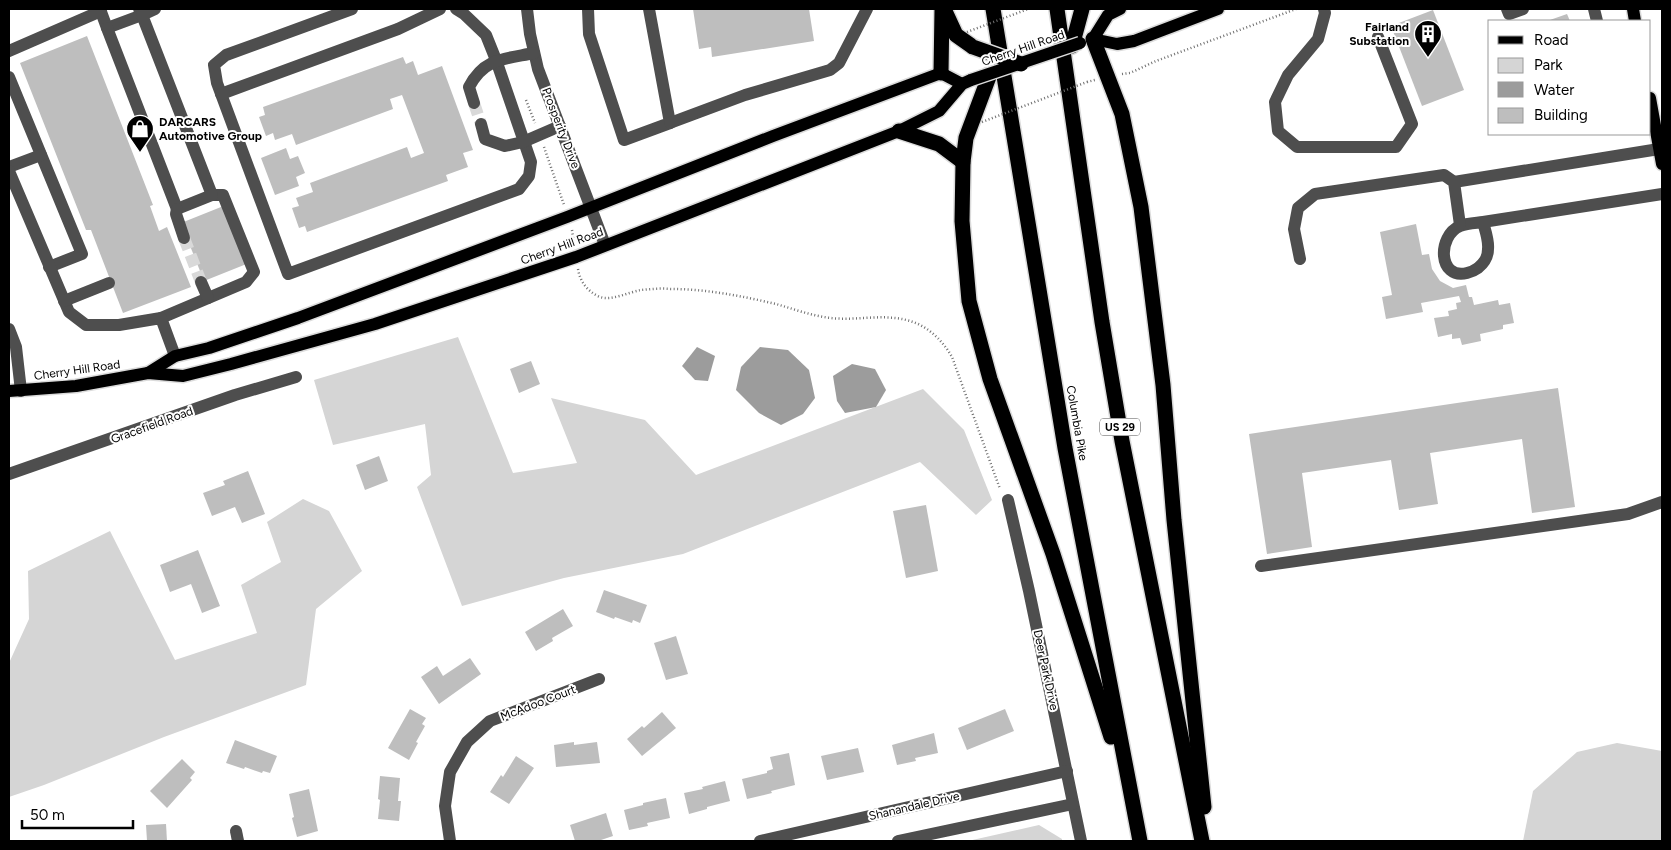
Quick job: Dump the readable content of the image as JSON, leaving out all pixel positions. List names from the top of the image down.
{
  "streets": {
    "highway": ["Columbia Pike", "US 29"],
    "main road": ["Cherry Hill Road"],
    "street": [
      "Prosperity Drive",
      "Gracefield Road",
      "Deer Park Drive",
      "McAdoo Court",
      "Shanandale Drive"
    ]
  },
  "crossings": [
    ["Cherry Hill Road", "Prosperity Drive"],
    ["Deer Park Drive", "Shanandale Drive"]
  ],
  "places": {
    "building": ["Fairland Substation"],
    "shop": ["DARCARS Automotive Group"]
  },
  "legend": [
    "Road",
    "Park",
    "Water",
    "Building"
  ],
  "scale_bar": "50 m"
}
